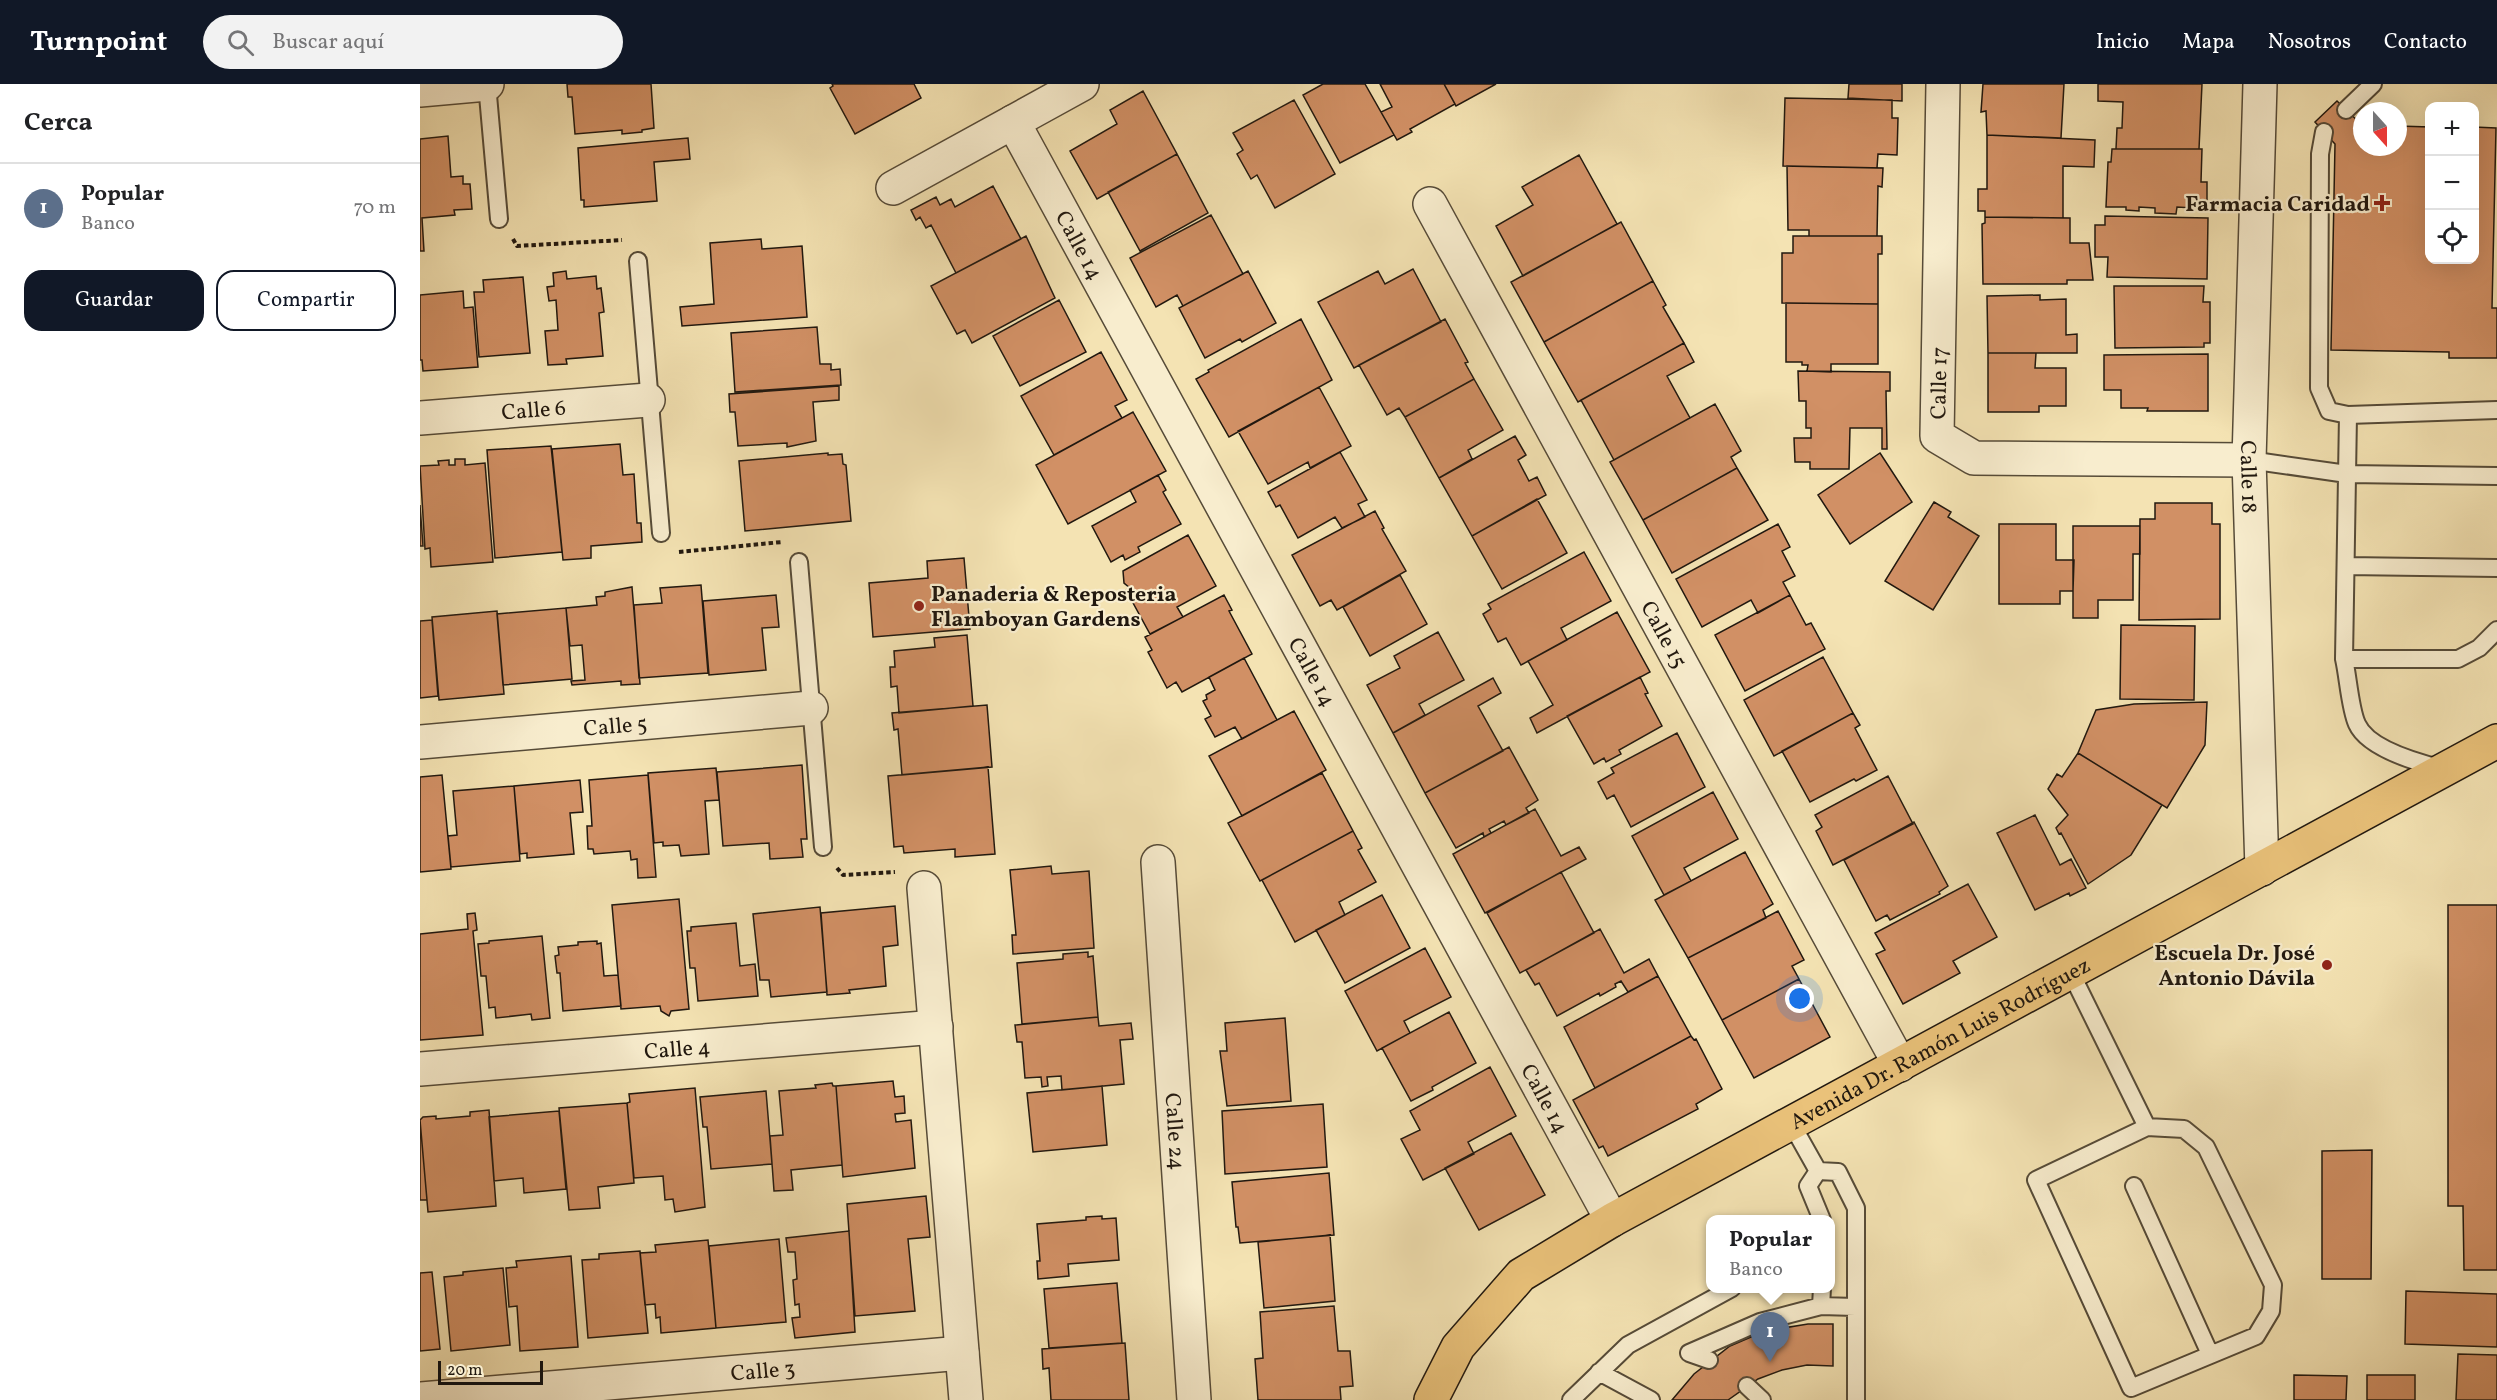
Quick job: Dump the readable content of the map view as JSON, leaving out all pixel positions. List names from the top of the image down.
{
  "streets": {
    "main road": ["Avenida Dr. Ramón Luis Rodríguez"],
    "street": [
      "Calle 14",
      "Calle 17",
      "Calle 6",
      "Calle 18",
      "Calle 15",
      "Calle 5",
      "Calle 4",
      "Calle 24",
      "Calle 3"
    ]
  },
  "crossings": [
    ["Calle 14", "Avenida Dr. Ramón Luis Rodríguez"],
    ["Calle 17", "Calle 18"],
    ["Calle 18", "Avenida Dr. Ramón Luis Rodríguez"],
    ["Calle 15", "Avenida Dr. Ramón Luis Rodríguez"]
  ],
  "places": {
    "health": ["Farmacia Caridad"],
    "other": ["Panaderia & Reposteria Flamboyan Gardens", "Escuela Dr. José Antonio Dávila"]
  },
  "scale_bar": "20 m",
  "north": "bottom",
  "page": {
    "header": "Turnpoint",
    "search": "Buscar aquí",
    "nav": [
      "Inicio",
      "Mapa",
      "Nosotros",
      "Contacto"
    ],
    "heading": "Cerca",
    "map_buttons": ["+", "−"],
    "list": [
      {
        "mark": "1",
        "name": "Popular",
        "note": "Banco",
        "value": "70 m"
      }
    ],
    "buttons": ["Guardar", "Compartir"],
    "popup": ["Popular", "Banco"],
    "pins": "1",
    "scale": "20 m"
  }
}
